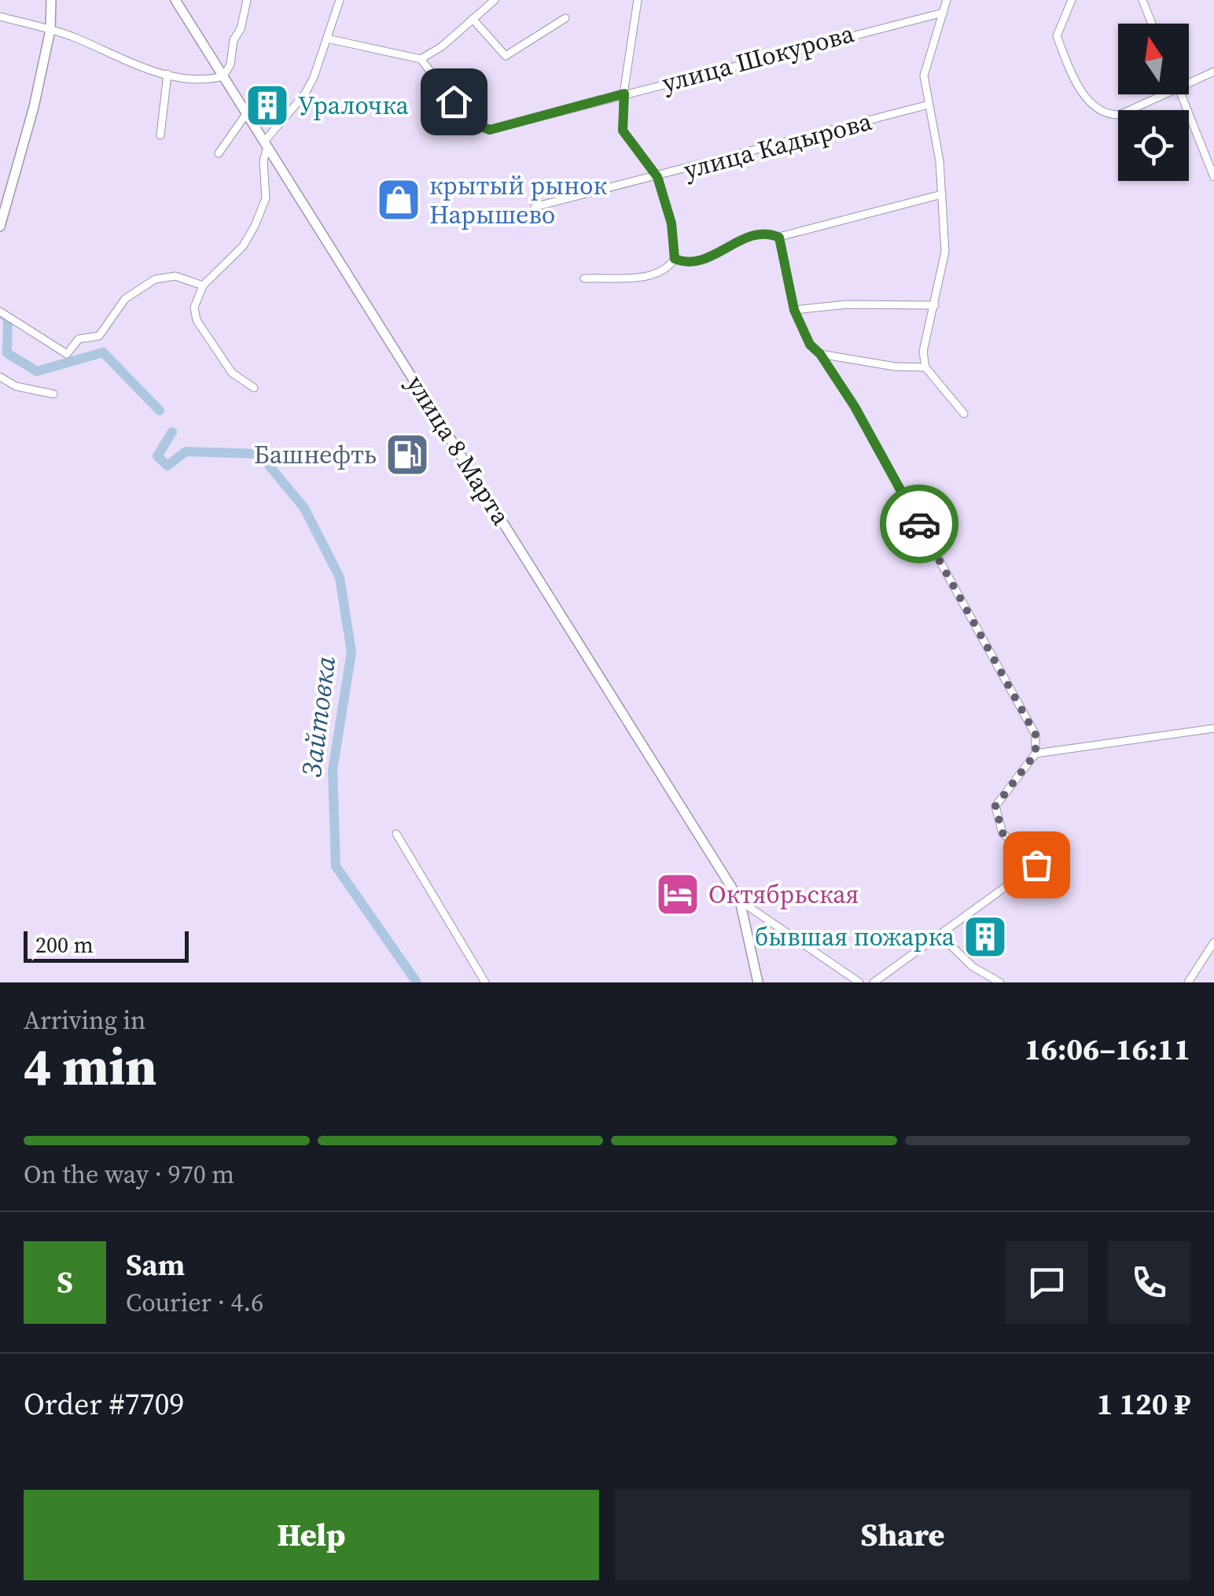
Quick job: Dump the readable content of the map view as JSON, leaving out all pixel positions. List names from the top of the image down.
{
  "streets": {
    "main road": ["улица 8 Марта"],
    "street": ["улица Шокурова", "улица Кадырова"]
  },
  "water": ["Зайтовка"],
  "places": {
    "building": ["Уралочка", "бывшая пожарка"],
    "shop": ["крытый рынок Нарышево"],
    "fuel station": ["Башнефть"],
    "hotel": ["Октябрьская"]
  },
  "scale_bar": "200 m",
  "north": "top",
  "page": {
    "scale": "200 m",
    "heading": ["4 min", "Arriving in", "16:06–16:11"],
    "panel": [
      "Sam",
      "Courier · 4.6",
      "Order #7709",
      "1 120 ₽"
    ],
    "bar": "On the way · 970 m",
    "round": "S",
    "buttons": ["Help", "Share"]
  }
}
